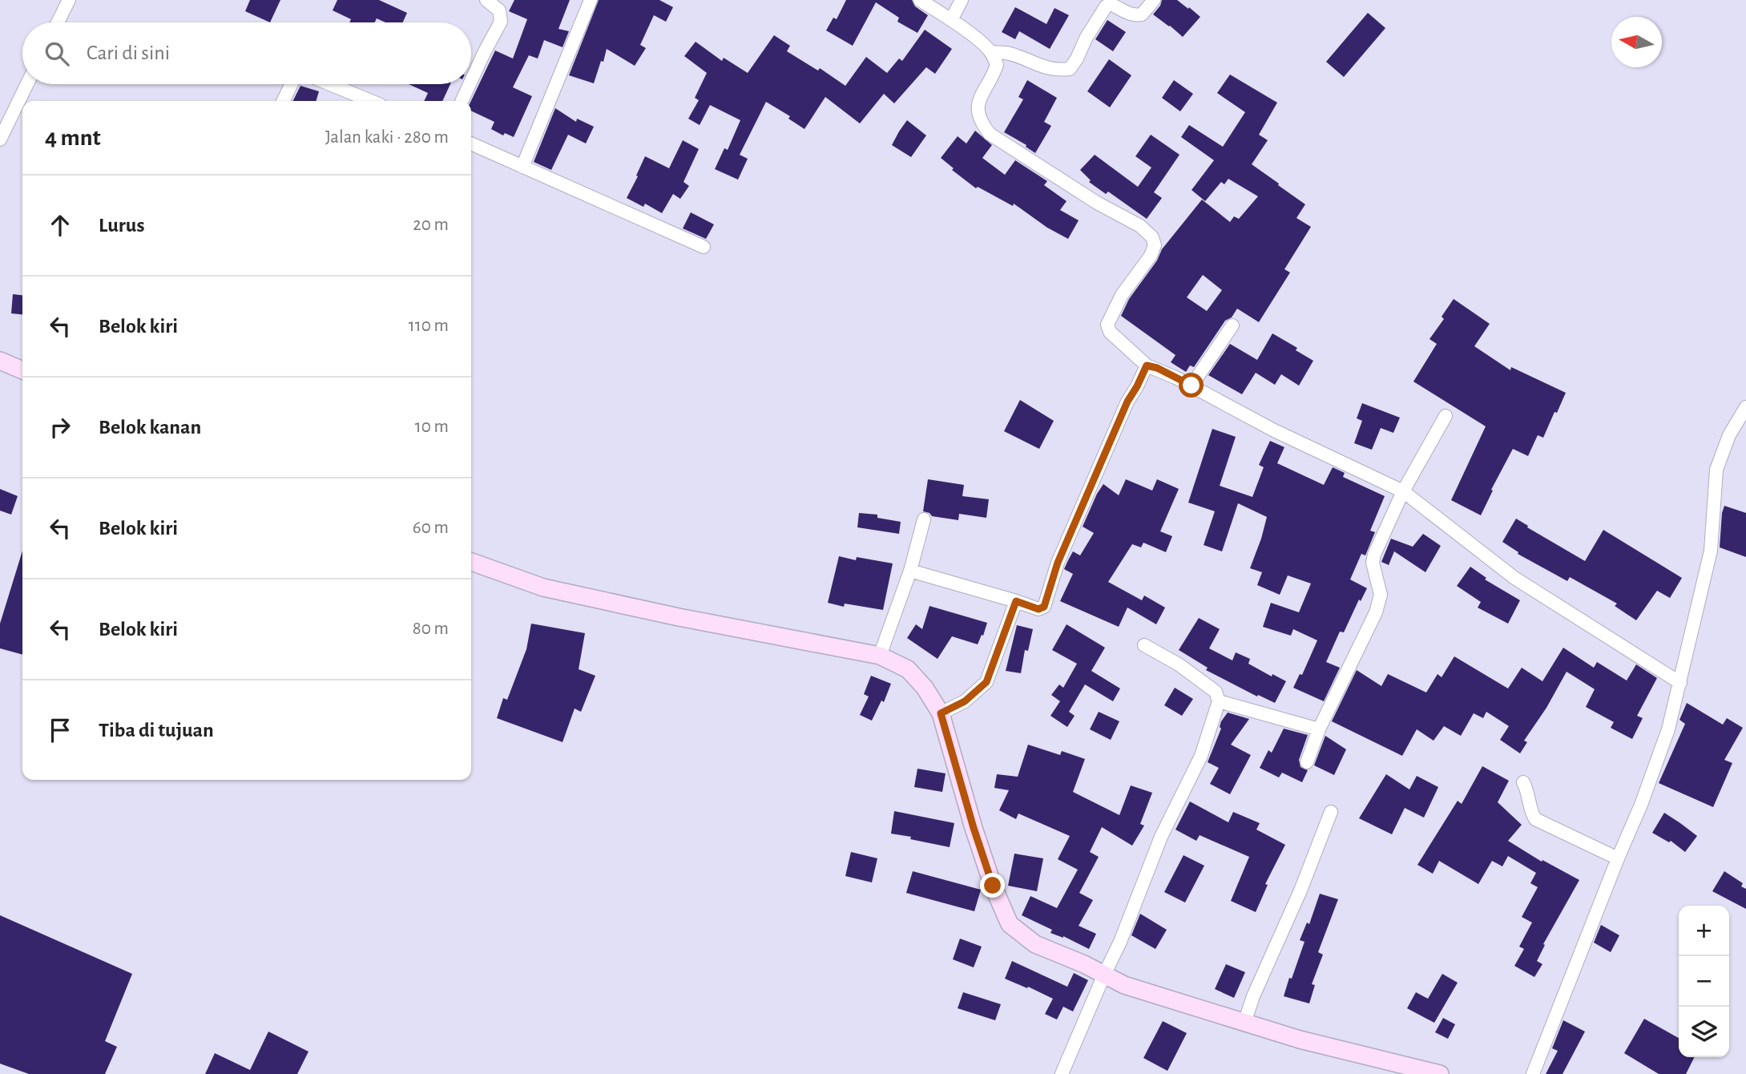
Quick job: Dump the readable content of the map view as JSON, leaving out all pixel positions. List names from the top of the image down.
{
  "north": "left",
  "page": {
    "search": "Cari di sini",
    "heading": ["4 mnt", "Jalan kaki · 280 m"],
    "list": [
      ["Lurus", "20 m"],
      ["Belok kiri", "110 m"],
      ["Belok kanan", "10 m"],
      ["Belok kiri", "60 m"],
      ["Belok kiri", "80 m"],
      "Tiba di tujuan"
    ],
    "map_buttons": ["+", "−"]
  }
}
